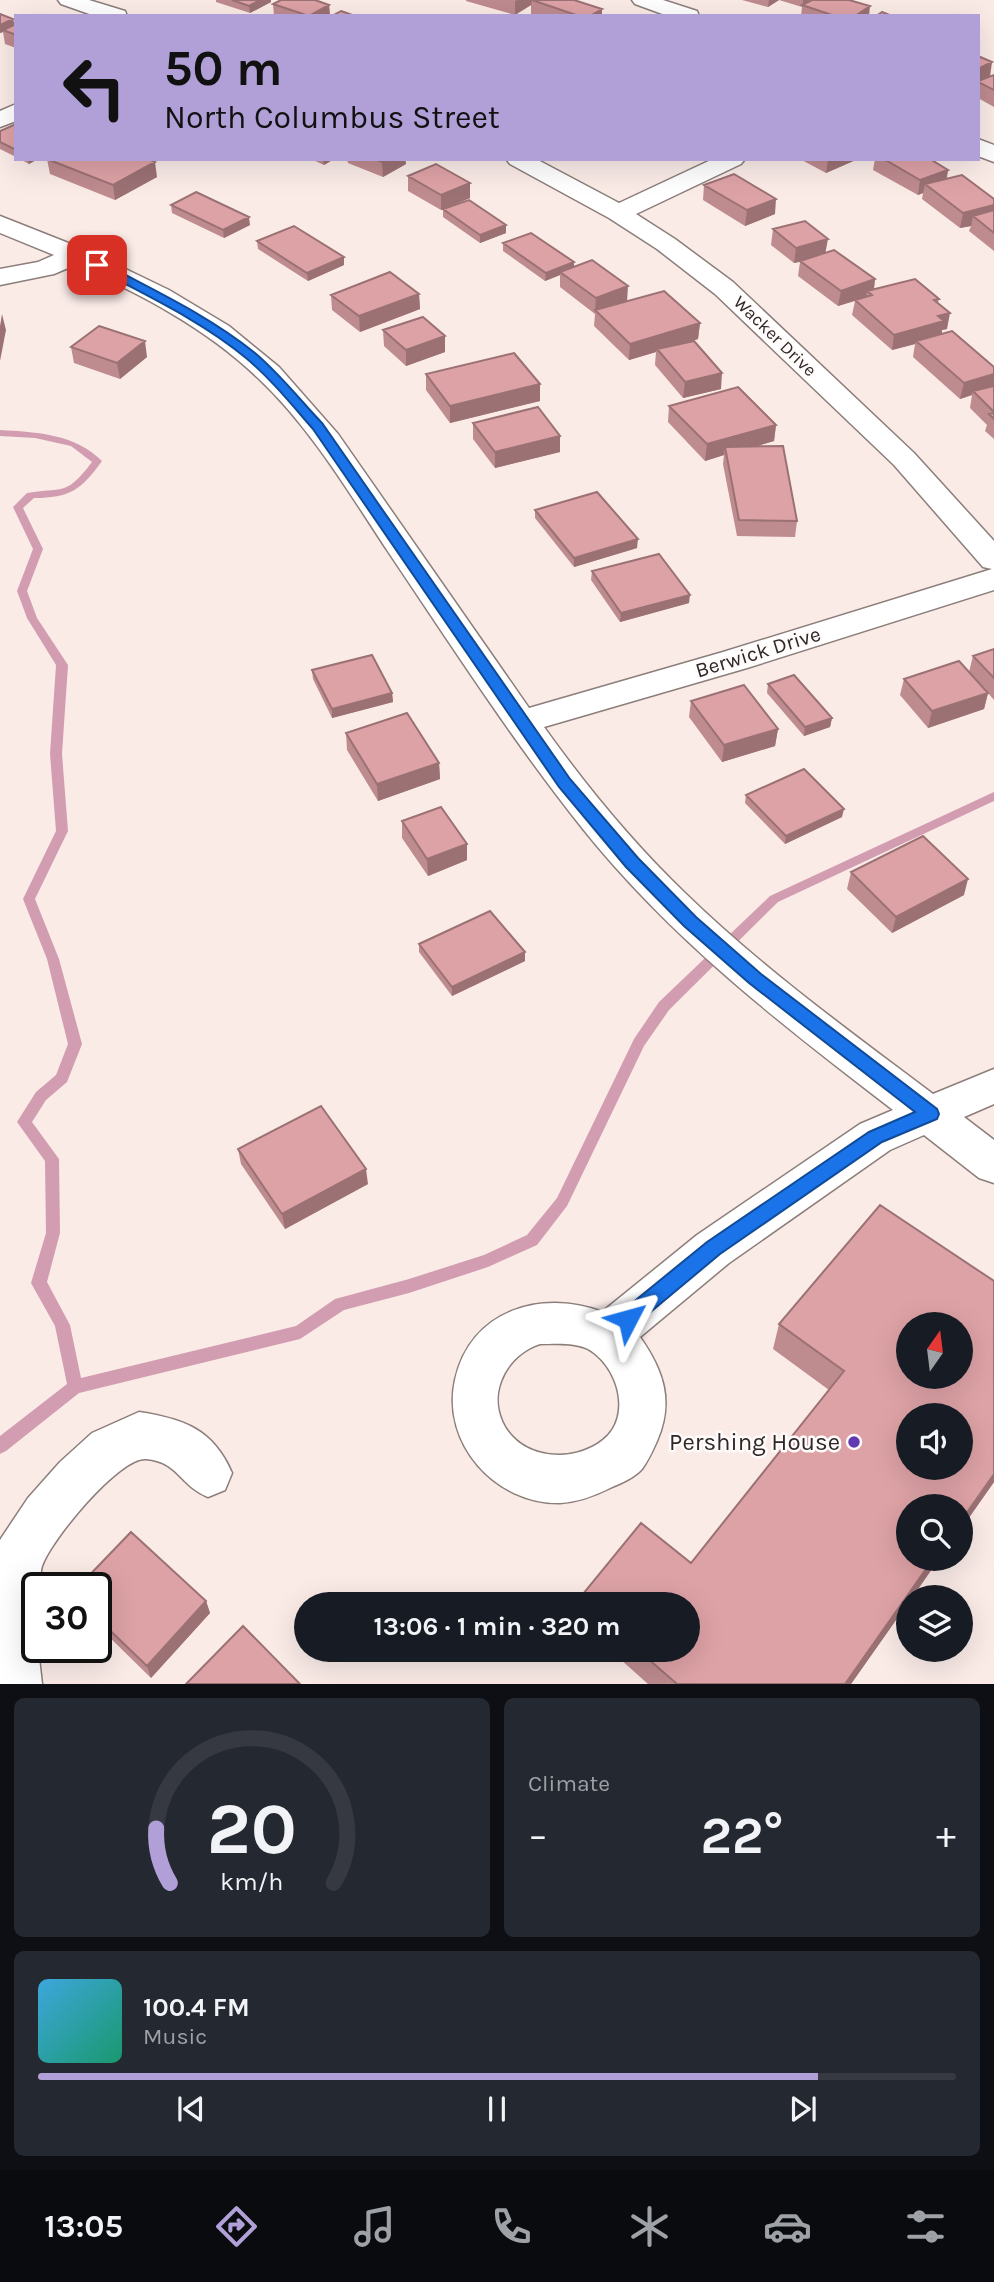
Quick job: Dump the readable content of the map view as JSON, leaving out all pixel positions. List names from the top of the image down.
{
  "streets": {
    "street": ["Wacker Drive", "Berwick Drive"]
  },
  "places": ["Pershing House"],
  "north": "top",
  "page": {
    "turn": ["50 m", "North Columbus Street"],
    "limit": "30",
    "trip": "13:06 · 1 min · 320 m",
    "tile": "Climate",
    "heat": ["−", "22°", "+"],
    "song": ["100.4 FM", "Music"],
    "tabs": "13:05",
    "gauge": ["20", "km/h"]
  }
}
